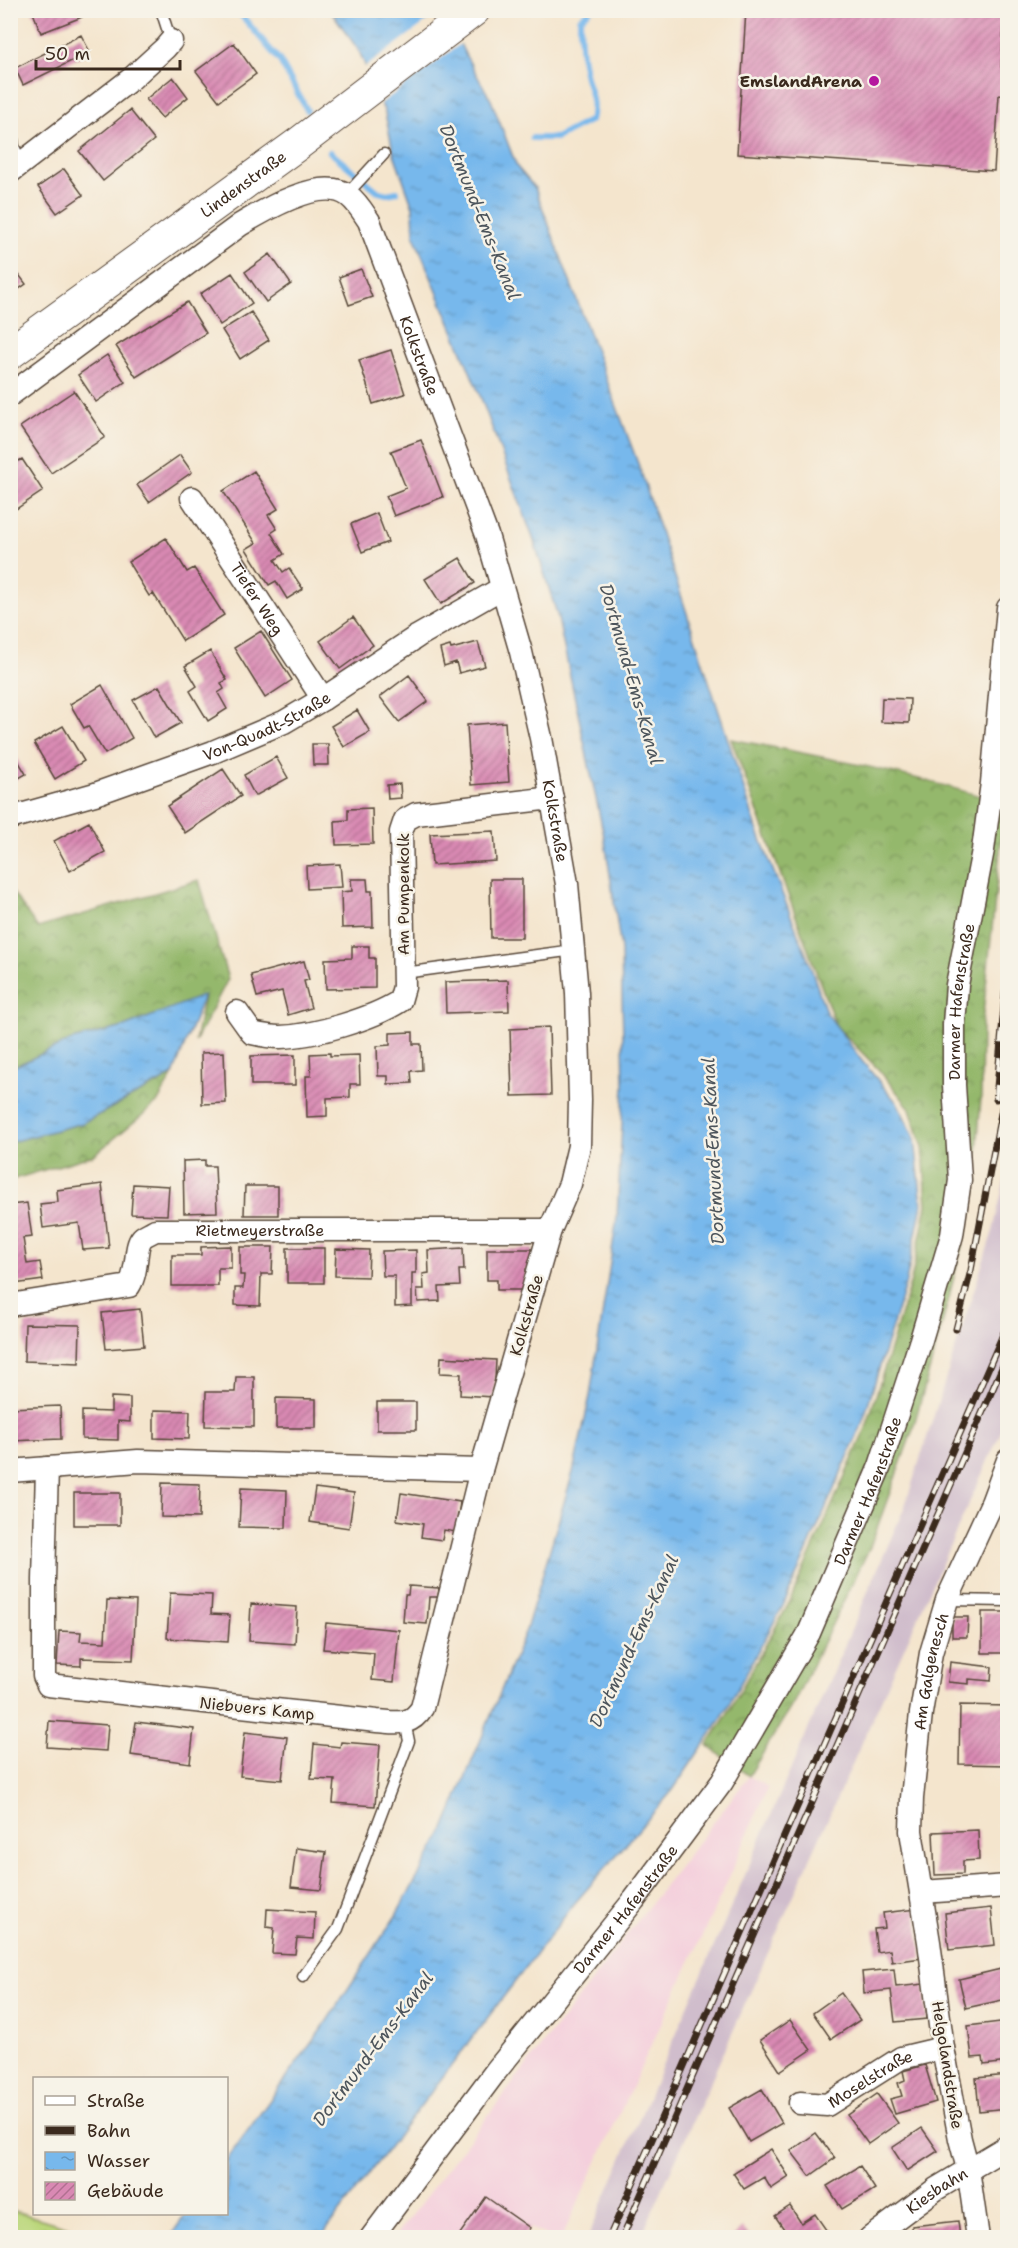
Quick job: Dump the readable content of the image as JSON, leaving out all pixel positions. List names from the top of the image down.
{
  "streets": {
    "main road": ["Lindenstraße"],
    "street": [
      "Kolkstraße",
      "Tiefer Weg",
      "Von-Quadt-Straße",
      "Am Pumpenkolk",
      "Darmer Hafenstraße",
      "Rietmeyerstraße",
      "Am Galgenesch",
      "Niebuers Kamp",
      "Helgolandstraße",
      "Moselstraße",
      "Kiesbahn"
    ]
  },
  "crossings": [
    ["Lindenstraße", "Kolkstraße"],
    ["Kolkstraße", "Von-Quadt-Straße"],
    ["Kolkstraße", "Am Pumpenkolk"],
    ["Kolkstraße", "Rietmeyerstraße"],
    ["Kolkstraße", "Niebuers Kamp"],
    ["Tiefer Weg", "Von-Quadt-Straße"],
    ["Am Galgenesch", "Helgolandstraße"],
    ["Helgolandstraße", "Moselstraße"],
    ["Helgolandstraße", "Kiesbahn"]
  ],
  "water": ["Dortmund-Ems-Kanal"],
  "places": ["EmslandArena"],
  "legend": [
    "Straße",
    "Bahn",
    "Wasser",
    "Gebäude"
  ],
  "scale_bar": "50 m"
}
